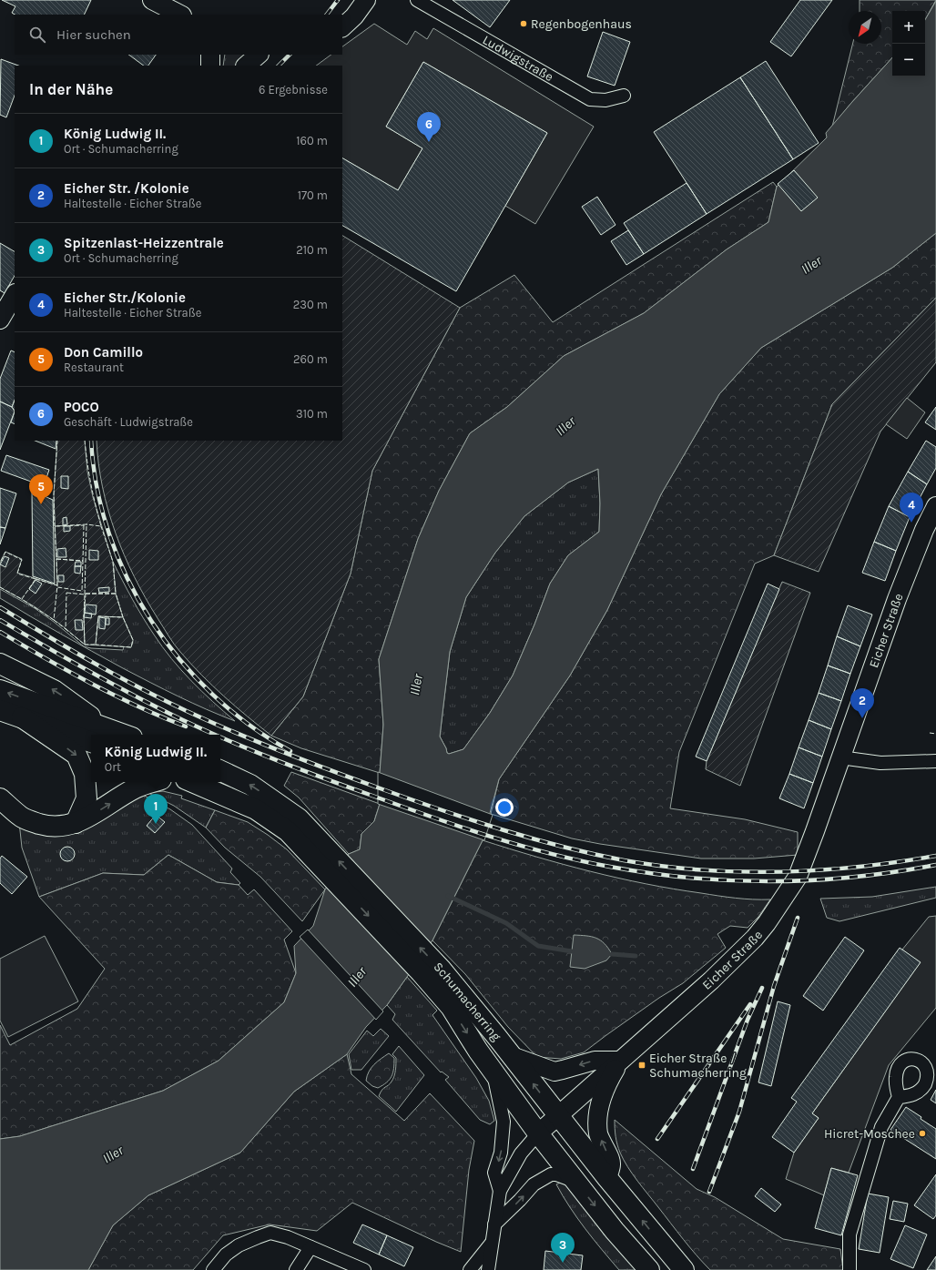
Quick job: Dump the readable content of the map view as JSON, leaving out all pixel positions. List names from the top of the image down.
{
  "streets": {
    "main road": ["Schumacherring"],
    "street": ["Ludwigstraße", "Eicher Straße"]
  },
  "crossings": [
    ["Eicher Straße", "Schumacherring"]
  ],
  "water": ["Iller"],
  "places": {
    "other": ["Regenbogenhaus", "Hicret-Moschee"],
    "transit": ["Eicher Straße / Schumacherring"]
  },
  "north": "bottom left",
  "page": {
    "map_buttons": ["+", "−"],
    "search": "Hier suchen",
    "heading": ["In der Nähe", "6 Ergebnisse"],
    "pins": [
      "6",
      "5",
      "4",
      "2",
      "1",
      "3"
    ],
    "list": [
      {
        "mark": "1",
        "name": "König Ludwig II.",
        "note": "Ort · Schumacherring",
        "value": "160 m"
      },
      {
        "mark": "2",
        "name": "Eicher Str. /Kolonie",
        "note": "Haltestelle · Eicher Straße",
        "value": "170 m"
      },
      {
        "mark": "3",
        "name": "Spitzenlast-Heizzentrale",
        "note": "Ort · Schumacherring",
        "value": "210 m"
      },
      {
        "mark": "4",
        "name": "Eicher Str./Kolonie",
        "note": "Haltestelle · Eicher Straße",
        "value": "230 m"
      },
      {
        "mark": "5",
        "name": "Don Camillo",
        "note": "Restaurant",
        "value": "260 m"
      },
      {
        "mark": "6",
        "name": "POCO",
        "note": "Geschäft · Ludwigstraße",
        "value": "310 m"
      }
    ],
    "popup": ["König Ludwig II.", "Ort"]
  }
}
